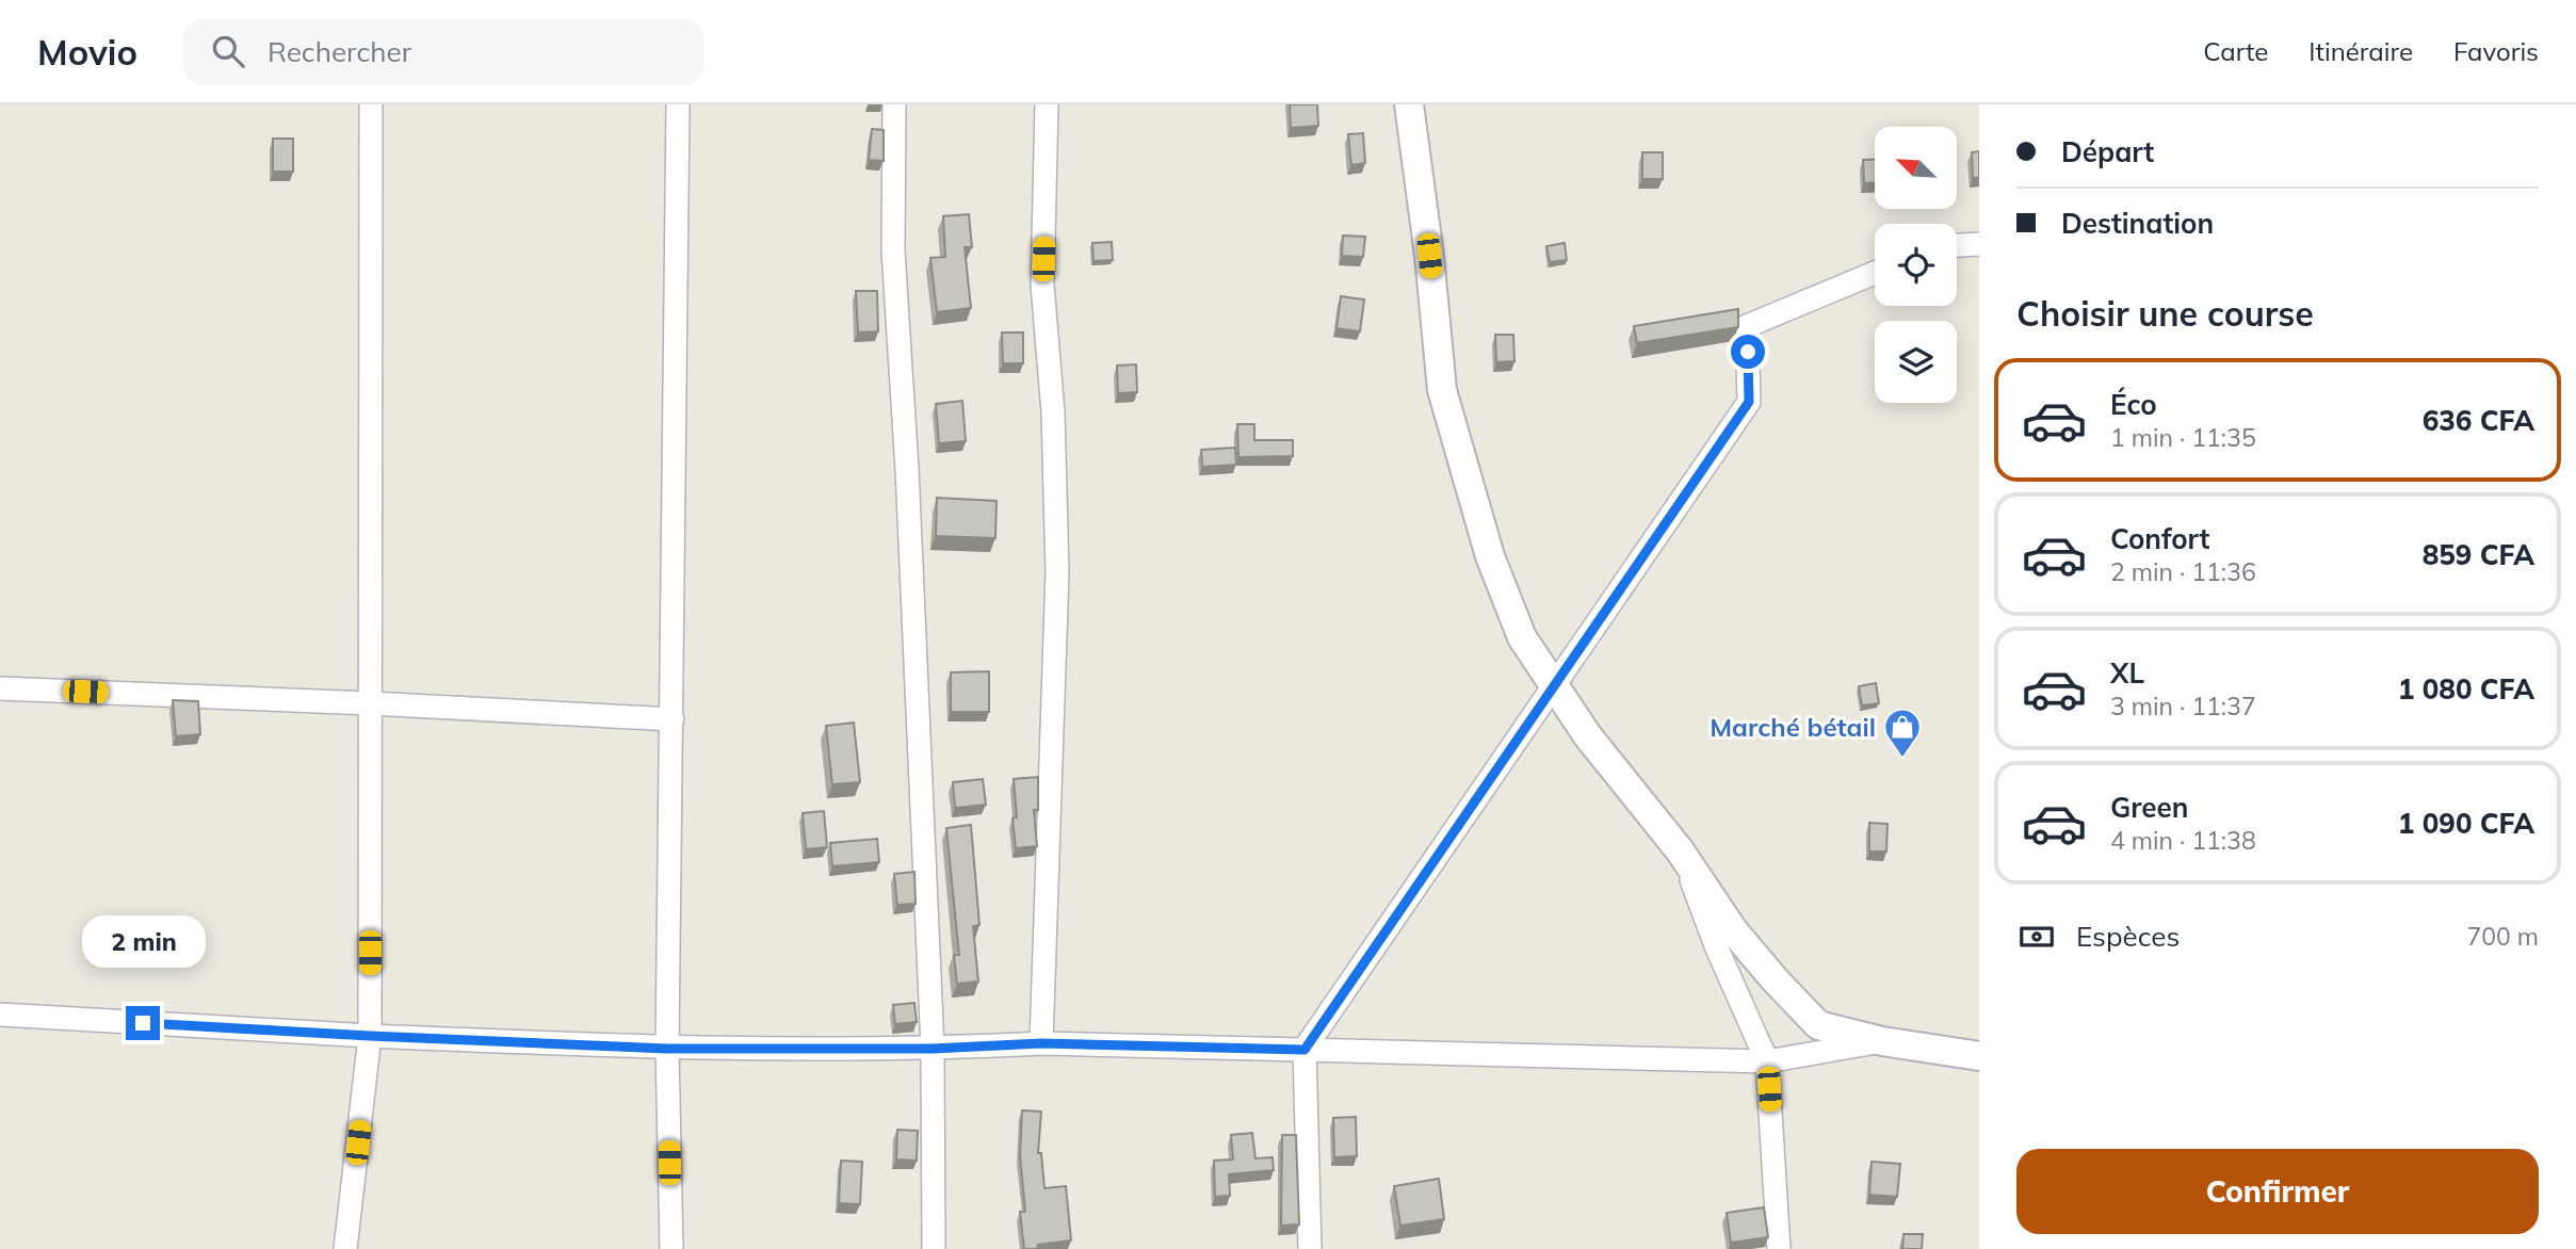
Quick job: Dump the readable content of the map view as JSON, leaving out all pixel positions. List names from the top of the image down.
{
  "places": {
    "shop": ["Marché bétail"]
  },
  "north": "top left",
  "page": {
    "header": "Movio",
    "search": "Rechercher",
    "nav": ["Carte", "Itinéraire", "Favoris"],
    "banner": ["Départ", "Destination"],
    "heading": "Choisir une course",
    "list": [
      {
        "name": "Éco",
        "note": "1 min · 11:35",
        "value": "636 CFA"
      },
      {
        "name": "Confort",
        "note": "2 min · 11:36",
        "value": "859 CFA"
      },
      {
        "name": "XL",
        "note": "3 min · 11:37",
        "value": "1 080 CFA"
      },
      {
        "name": "Green",
        "note": "4 min · 11:38",
        "value": "1 090 CFA"
      }
    ],
    "pay": ["Espèces", "700 m"],
    "bubble": "2 min",
    "buttons": "Confirmer"
  }
}
